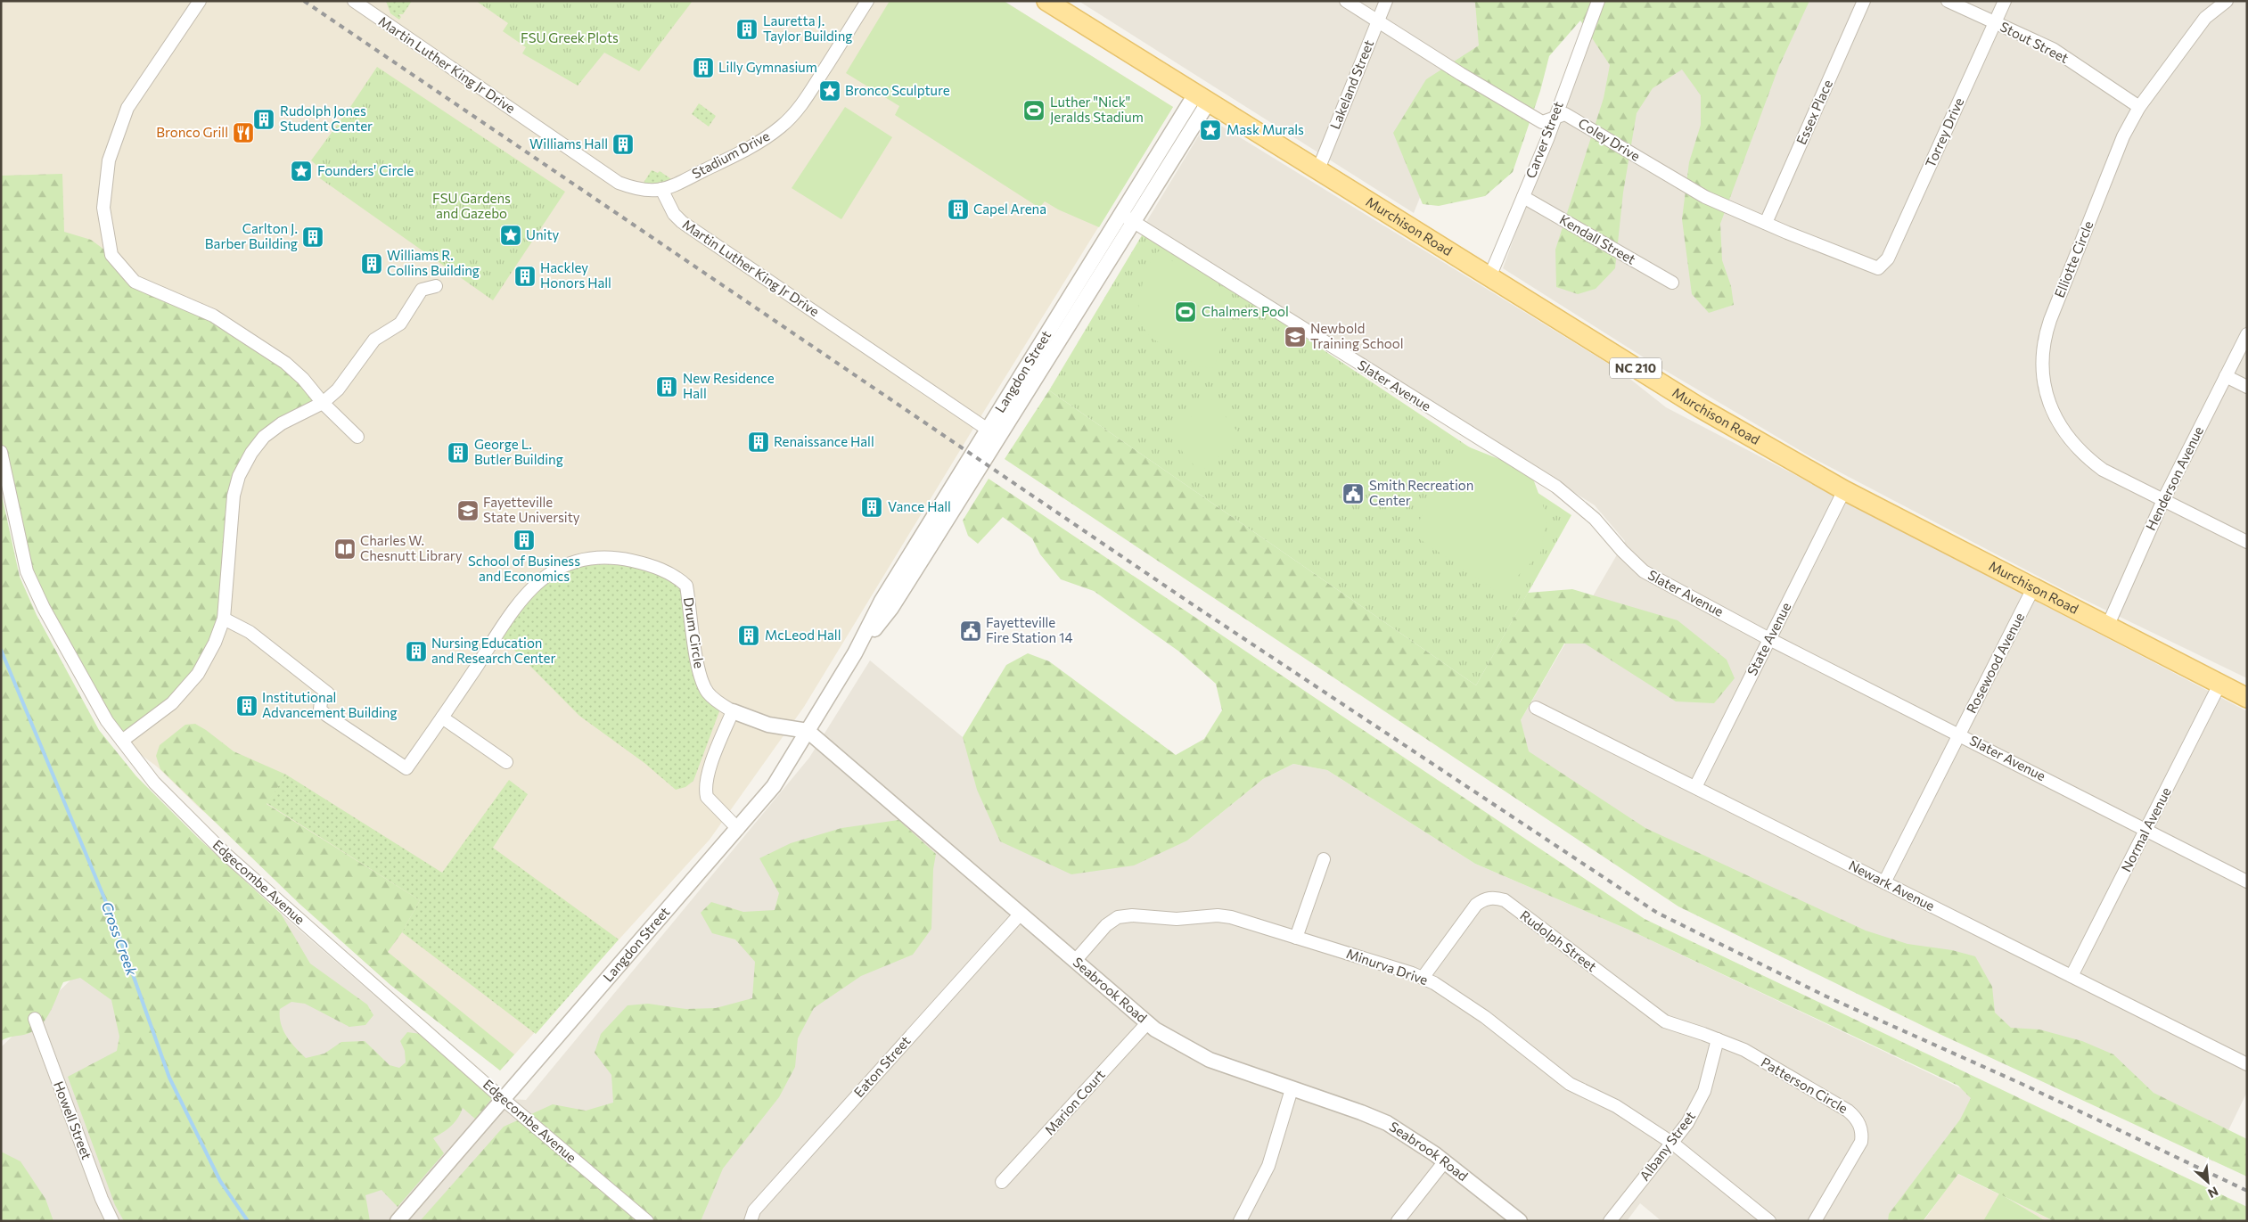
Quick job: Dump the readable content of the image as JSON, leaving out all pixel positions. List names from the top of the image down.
{
  "streets": {
    "main road": ["Murchison Road", "NC 210"],
    "street": [
      "Stout Street",
      "Martin Luther King Jr Drive",
      "Lakeland Street",
      "Essex Place",
      "Torrey Drive",
      "Carver Street",
      "Coley Drive",
      "Stadium Drive",
      "Kendall Street",
      "Elliotte Circle",
      "Langdon Street",
      "Slater Avenue",
      "Henderson Avenue",
      "Drum Circle",
      "State Avenue",
      "Rosewood Avenue",
      "Normal Avenue",
      "Edgecombe Avenue",
      "Newark Avenue",
      "Rudolph Street",
      "Minurva Drive",
      "Seabrook Road",
      "Eaton Street",
      "Patterson Circle",
      "Marion Court",
      "Howell Street",
      "Albany Street"
    ]
  },
  "crossings": [
    ["Stout Street", "Torrey Drive"],
    ["Stout Street", "Elliotte Circle"],
    ["Martin Luther King Jr Drive", "Stadium Drive"],
    ["Martin Luther King Jr Drive", "Langdon Street"],
    ["Lakeland Street", "Coley Drive"],
    ["Lakeland Street", "Murchison Road"],
    ["Essex Place", "Coley Drive"],
    ["Torrey Drive", "Coley Drive"],
    ["Carver Street", "Coley Drive"],
    ["Carver Street", "Murchison Road"],
    ["Carver Street", "Kendall Street"],
    ["Murchison Road", "Langdon Street"],
    ["Murchison Road", "Henderson Avenue"],
    ["Murchison Road", "State Avenue"],
    ["Murchison Road", "Rosewood Avenue"],
    ["Murchison Road", "Normal Avenue"],
    ["Elliotte Circle", "Henderson Avenue"],
    ["Langdon Street", "Slater Avenue"],
    ["Langdon Street", "Edgecombe Avenue"],
    ["Langdon Street", "Seabrook Road"],
    ["Slater Avenue", "State Avenue"],
    ["Slater Avenue", "Rosewood Avenue"],
    ["Slater Avenue", "Normal Avenue"],
    ["State Avenue", "Newark Avenue"],
    ["Rosewood Avenue", "Newark Avenue"],
    ["Normal Avenue", "Newark Avenue"],
    ["Rudolph Street", "Minurva Drive"],
    ["Rudolph Street", "Patterson Circle"],
    ["Rudolph Street", "Albany Street"],
    ["Minurva Drive", "Seabrook Road"],
    ["Minurva Drive", "Albany Street"],
    ["Seabrook Road", "Eaton Street"],
    ["Seabrook Road", "Marion Court"],
    ["Patterson Circle", "Albany Street"]
  ],
  "water": ["Cross Creek"],
  "parks": ["FSU Greek Plots", "FSU Gardens and Gazebo"],
  "places": {
    "building": [
      "Lauretta J. Taylor Building",
      "Lilly Gymnasium",
      "Rudolph Jones Student Center",
      "Williams Hall",
      "Capel Arena",
      "Carlton J. Barber Building",
      "Williams R. Collins Building",
      "Hackley Honors Hall",
      "New Residence Hall",
      "Renaissance Hall",
      "George L. Butler Building",
      "Vance Hall",
      "School of Business and Economics",
      "McLeod Hall",
      "Nursing Education and Research Center",
      "Institutional Advancement Building"
    ],
    "place": [
      "Bronco Sculpture",
      "Mask Murals",
      "Founders' Circle",
      "Unity"
    ],
    "sports": ["Luther \"Nick\" Jeralds Stadium", "Chalmers Pool"],
    "restaurant": ["Bronco Grill"],
    "school or university": ["Newbold Training School", "Fayetteville State University"],
    "public building": ["Smith Recreation Center", "Fayetteville Fire Station 14"],
    "library": ["Charles W. Chesnutt Library"]
  },
  "north": "bottom right"
}
